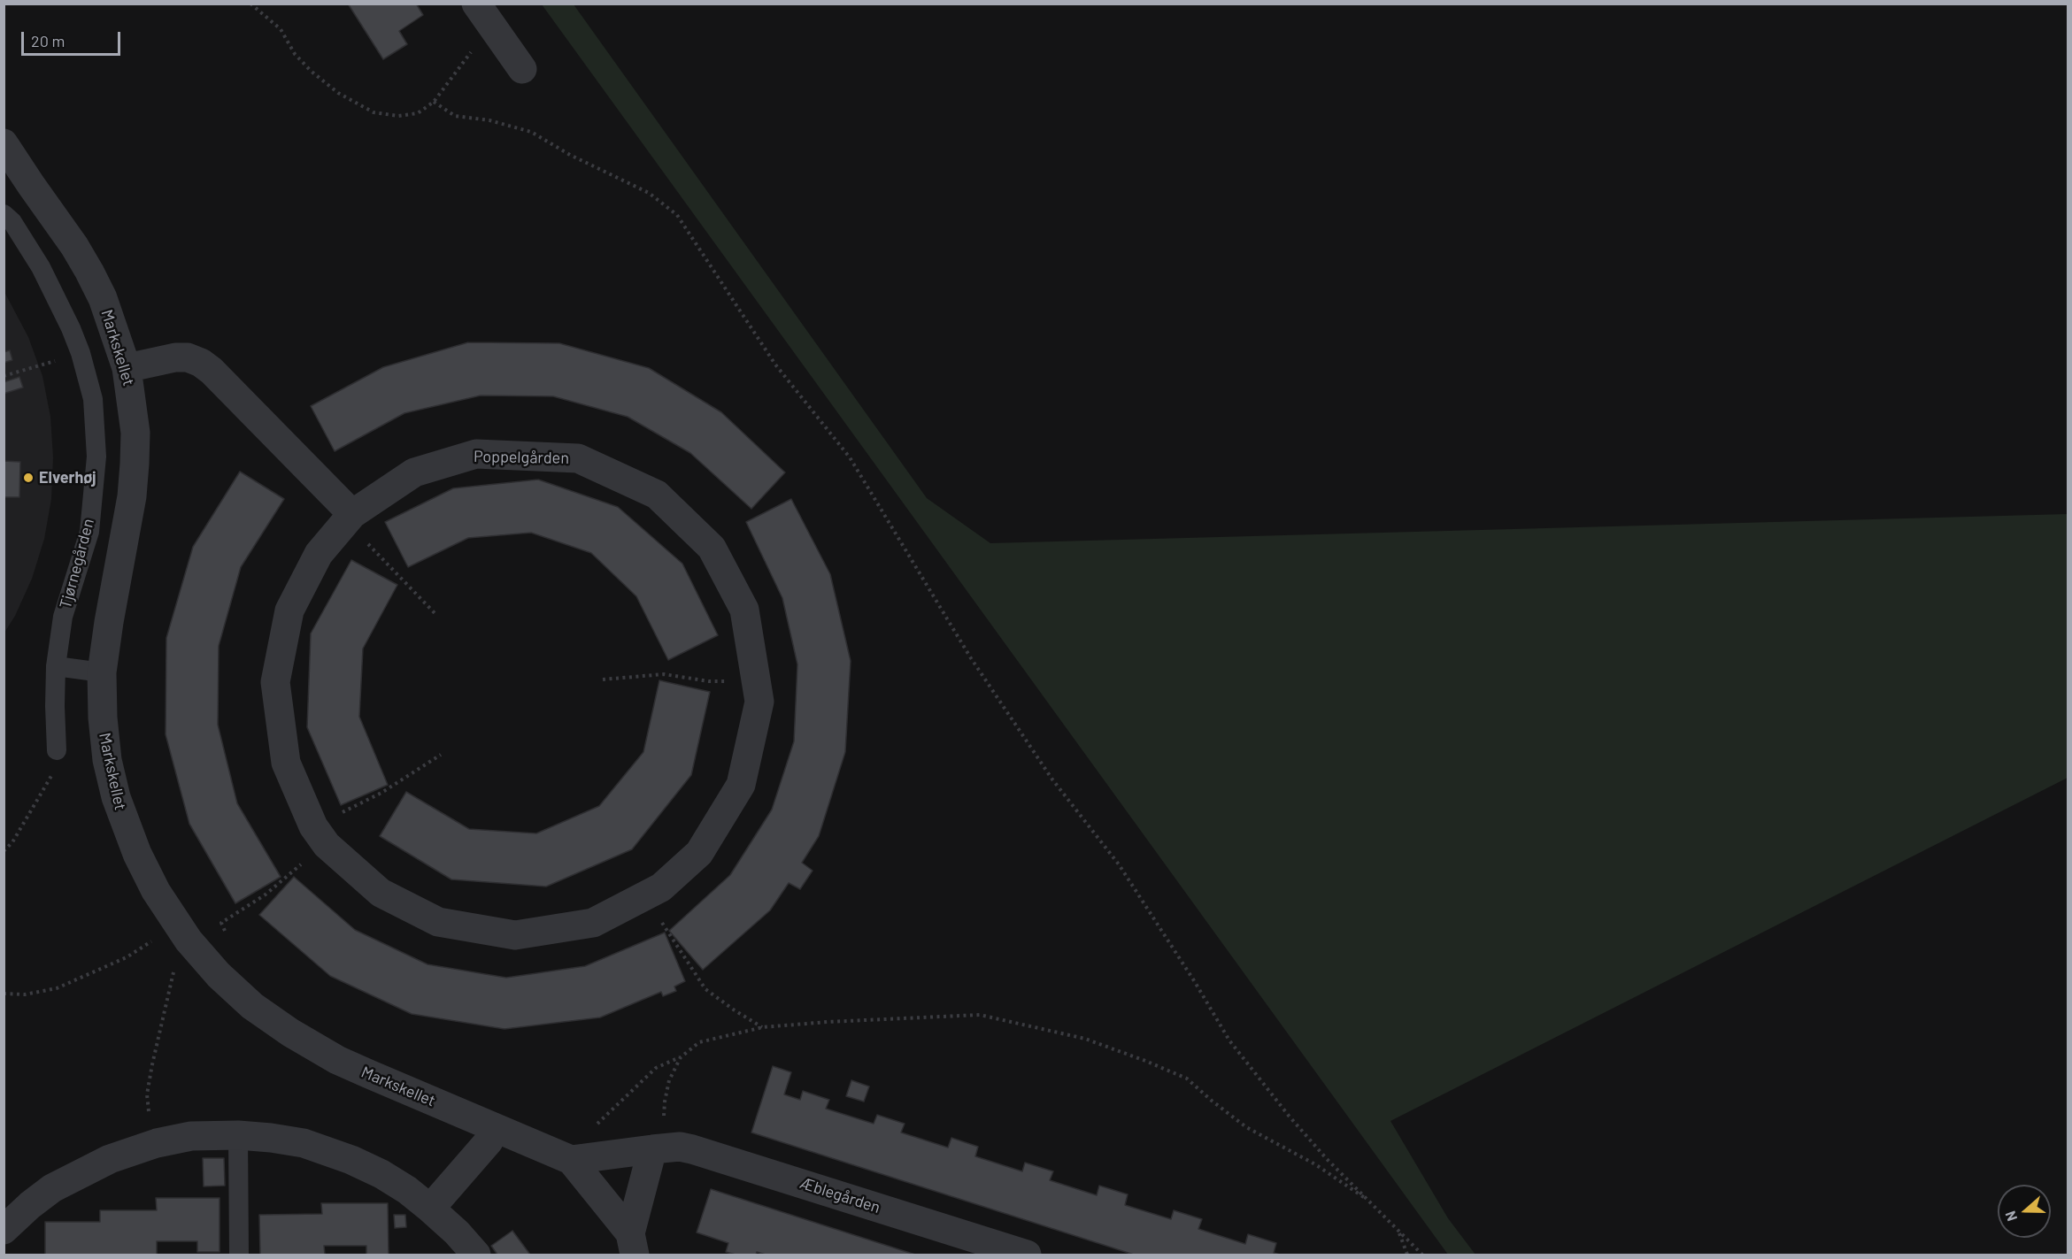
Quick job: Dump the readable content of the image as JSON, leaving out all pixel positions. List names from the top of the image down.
{
  "streets": {
    "street": ["Markskellet", "Poppelgården", "Æblegården"],
    "lane": ["Tjørnegården"]
  },
  "crossings": [
    ["Markskellet", "Æblegården"]
  ],
  "places": ["Elverhøj"],
  "scale_bar": "20 m",
  "north": "left"
}
